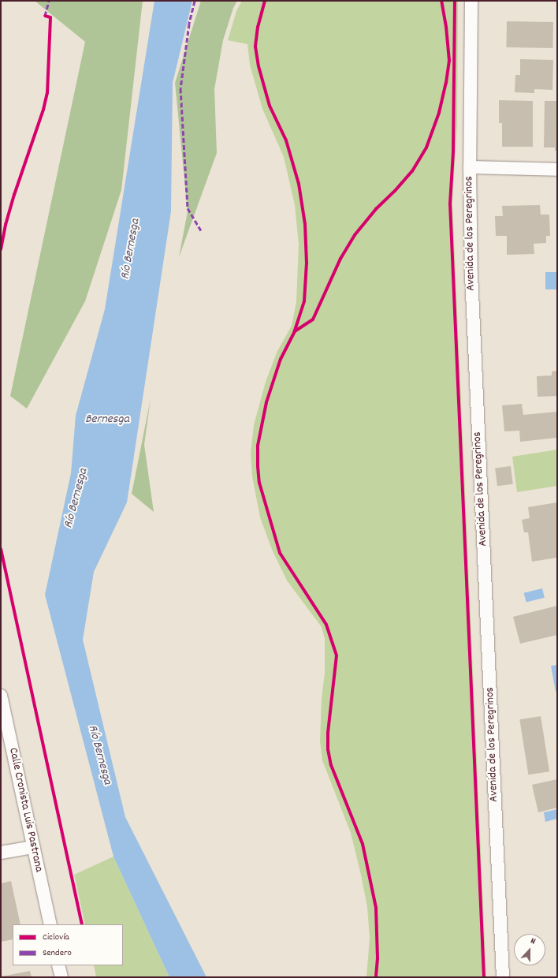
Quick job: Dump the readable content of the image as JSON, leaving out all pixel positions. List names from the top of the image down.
{
  "streets": {
    "street": ["Avenida de los Peregrinos", "Calle Cronista Luis Pastrana"]
  },
  "water": ["Río Bernesga", "Bernesga"],
  "legend": ["Ciclovía", "Sendero"],
  "north": "top"
}
